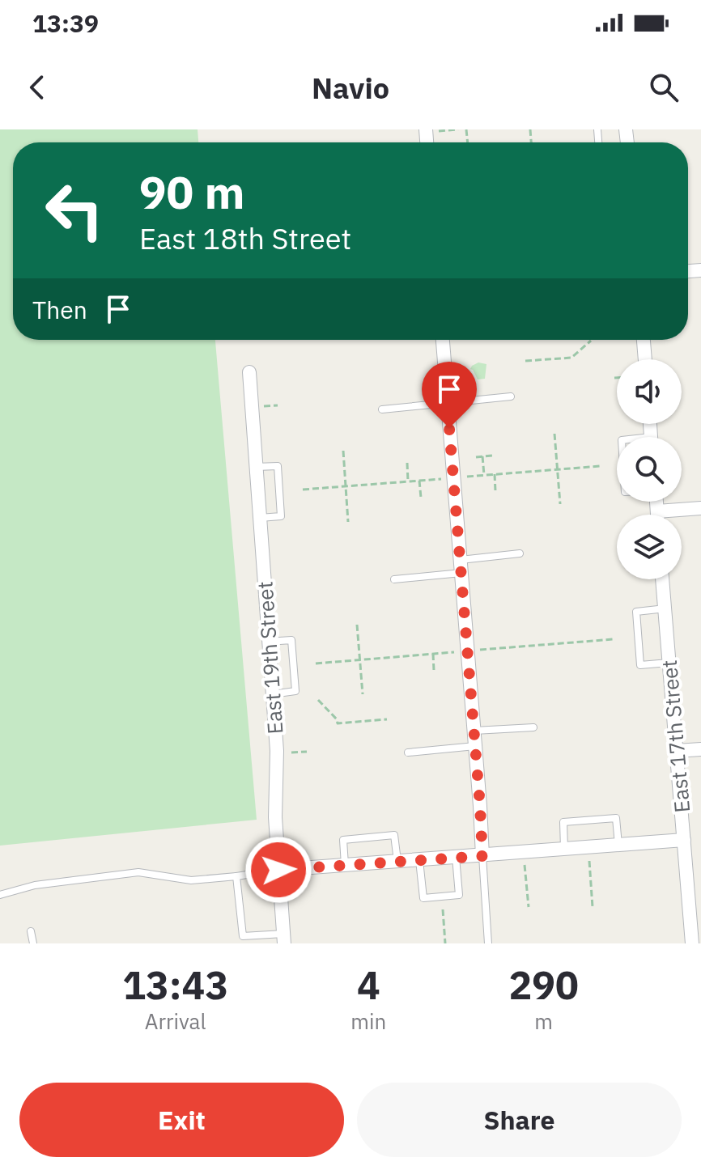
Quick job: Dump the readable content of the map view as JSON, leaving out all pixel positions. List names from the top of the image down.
{
  "streets": {
    "street": ["East 19th Street", "East 17th Street"]
  },
  "page": {
    "status": "13:39",
    "header": "Navio",
    "turn": ["90 m", "East 18th Street"],
    "then": "Then",
    "eta": [
      "13:43",
      "Arrival",
      "4",
      "min",
      "290",
      "m"
    ],
    "buttons": ["Exit", "Share"]
  }
}
